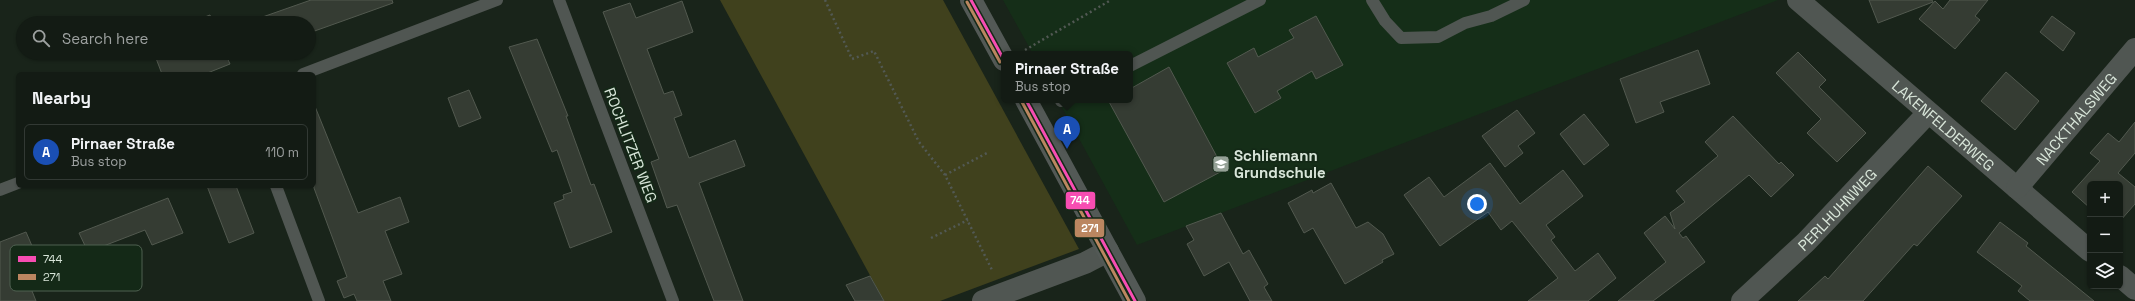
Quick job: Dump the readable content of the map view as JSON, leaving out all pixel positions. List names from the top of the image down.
{
  "streets": {
    "street": ["NACKTHALSWEG", "LAKENFELDERWEG", "PERLHUHNWEG"],
    "lane": ["ROCHLITZER WEG"]
  },
  "crossings": [
    ["NACKTHALSWEG", "LAKENFELDERWEG"],
    ["LAKENFELDERWEG", "PERLHUHNWEG"]
  ],
  "places": {
    "school or university": ["Schliemann Grundschule"]
  },
  "lines": ["transit line 744", "transit line 271"],
  "legend": ["744", "271"],
  "page": {
    "search": "Search here",
    "popup": ["Pirnaer Straße", "Bus stop"],
    "heading": "Nearby",
    "pins": "A",
    "list": [
      {
        "mark": "A",
        "name": "Pirnaer Straße",
        "note": "Bus stop",
        "value": "110 m"
      }
    ],
    "map_buttons": ["+", "−"]
  }
}
